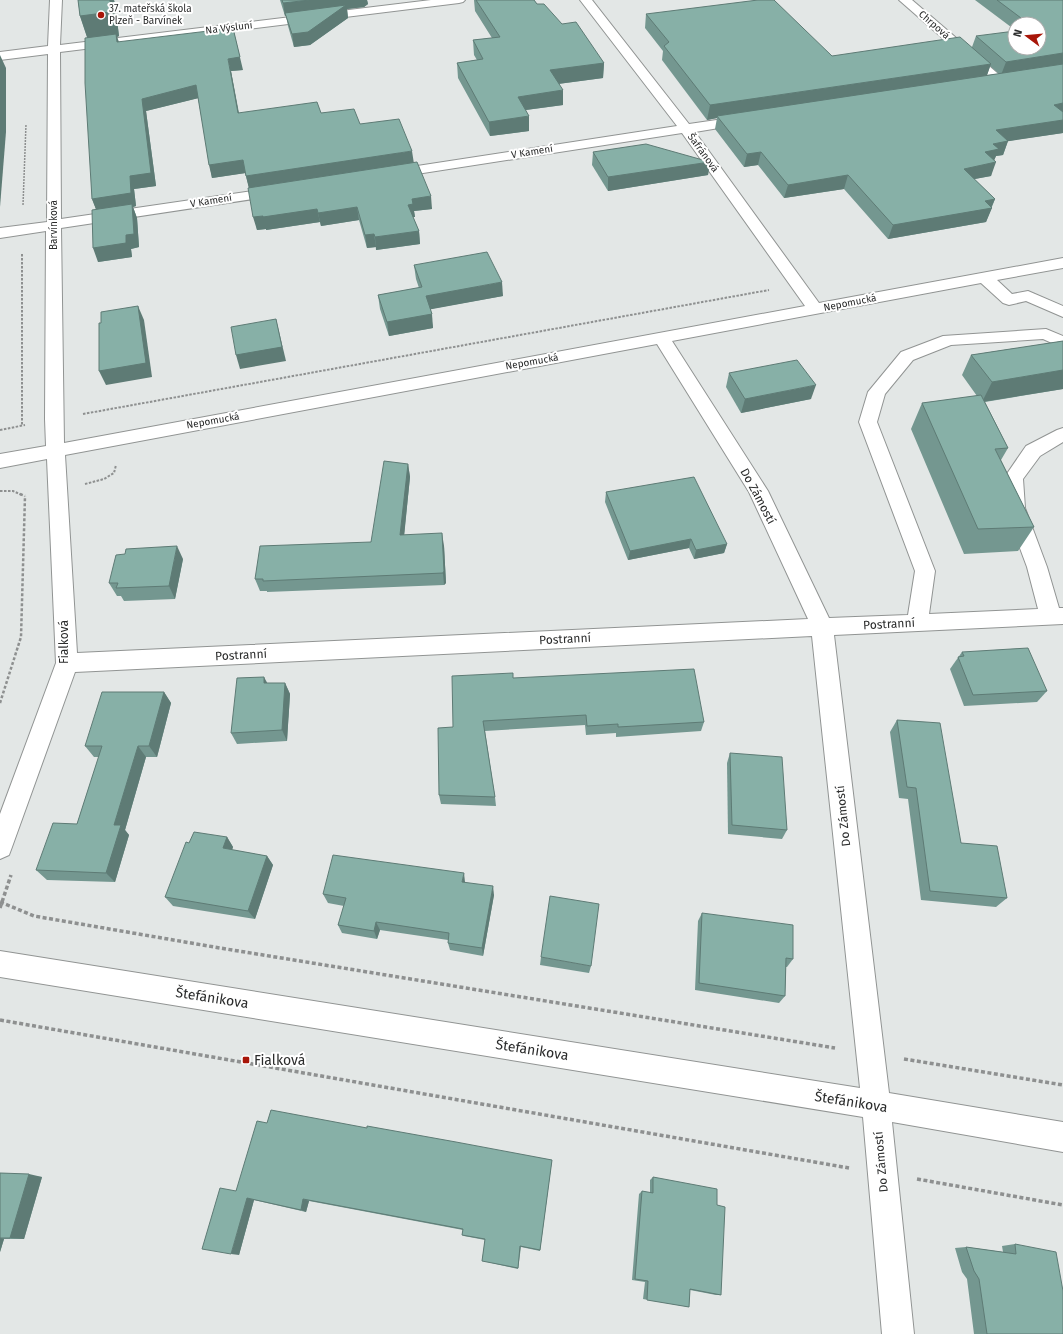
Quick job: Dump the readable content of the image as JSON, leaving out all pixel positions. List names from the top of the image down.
{
  "streets": {
    "street": [
      "Chrpová",
      "Na Výsluní",
      "V Kamení",
      "Šafránová",
      "Barvínková",
      "Nepomucká",
      "Do Zámostí",
      "Postranní",
      "Fialková",
      "Štefánikova"
    ]
  },
  "crossings": [
    ["Na Výsluní", "Barvínková"],
    ["V Kamení", "Šafránová"],
    ["V Kamení", "Barvínková"],
    ["Šafránová", "Nepomucká"],
    ["Barvínková", "Nepomucká"],
    ["Barvínková", "Fialková"],
    ["Nepomucká", "Do Zámostí"],
    ["Nepomucká", "Fialková"],
    ["Do Zámostí", "Postranní"],
    ["Do Zámostí", "Štefánikova"],
    ["Postranní", "Fialková"]
  ],
  "places": {
    "other": ["37. mateřská škola Plzeň - Barvínek"],
    "transit": ["Fialková"]
  },
  "north": "left"
}
